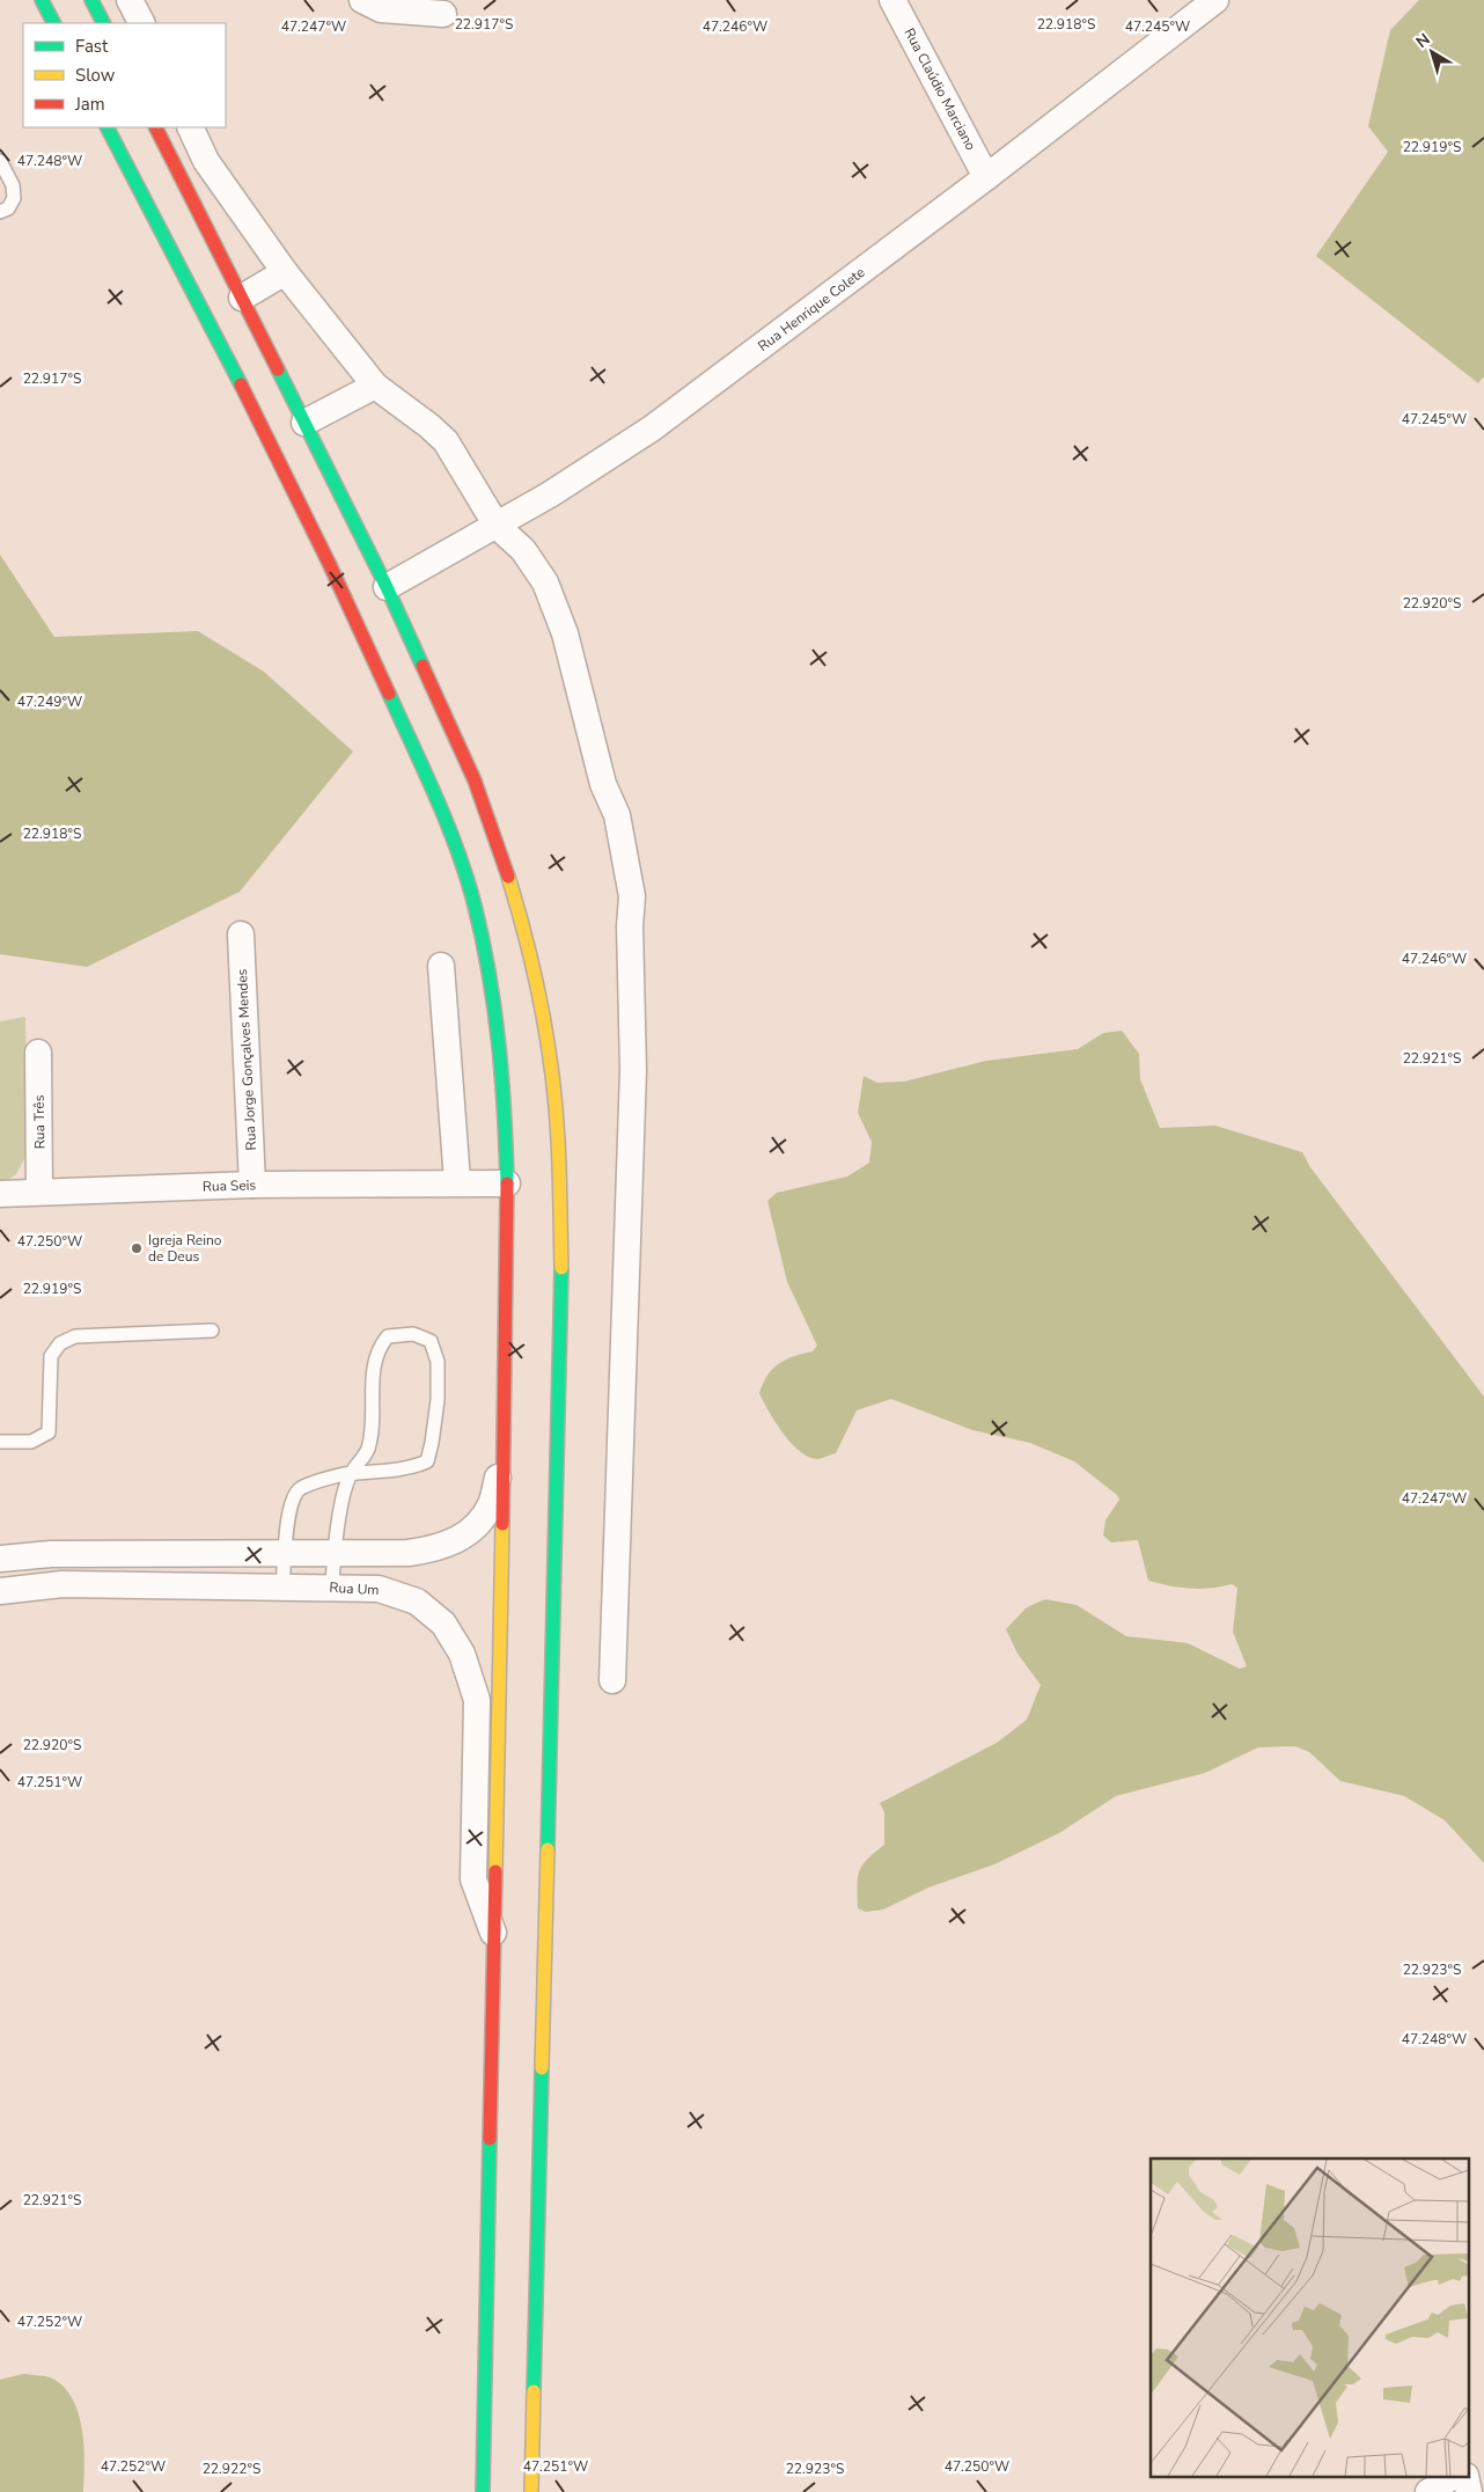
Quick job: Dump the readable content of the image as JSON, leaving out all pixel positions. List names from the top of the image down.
{
  "streets": {
    "street": [
      "Rua Claúdio Marciano",
      "Rua Henrique Colete",
      "Rua Jorge Gonçalves Mendes",
      "Rua Três",
      "Rua Seis",
      "Rua Um"
    ]
  },
  "crossings": [
    ["Rua Claúdio Marciano", "Rua Henrique Colete"],
    ["Rua Jorge Gonçalves Mendes", "Rua Seis"],
    ["Rua Três", "Rua Seis"]
  ],
  "places": ["Igreja Reino de Deus"],
  "legend": ["Fast", "Slow", "Jam"],
  "north": "top left",
  "coordinates": [
    "22.917°S",
    "22.918°S",
    "47.247°W",
    "47.246°W",
    "47.245°W",
    "22.919°S",
    "47.248°W",
    "22.920°S",
    "47.249°W",
    "22.921°S",
    "47.250°W",
    "47.251°W",
    "22.923°S",
    "47.252°W",
    "22.922°S"
  ]
}
